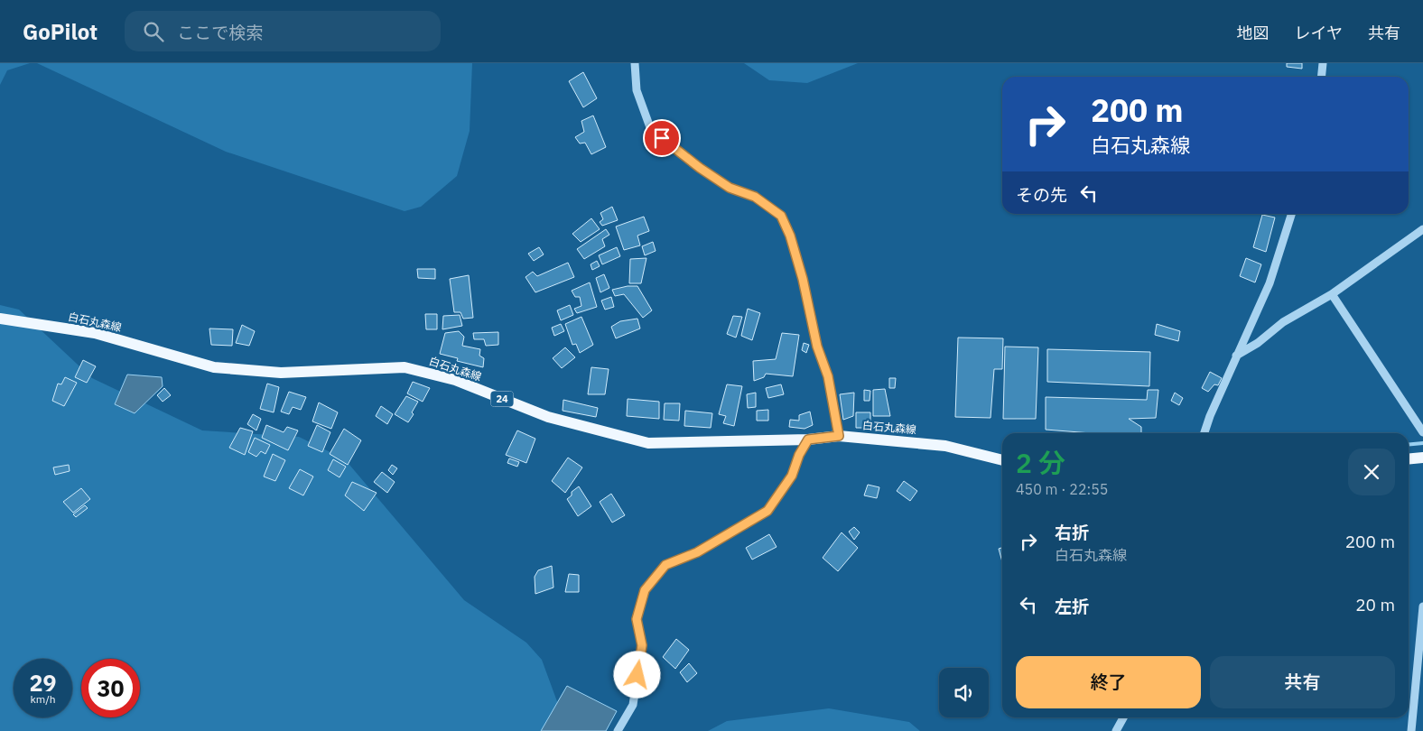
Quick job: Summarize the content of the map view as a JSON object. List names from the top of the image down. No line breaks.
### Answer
{"streets":{"main road":["白石丸森線","24"]},"page":{"header":"GoPilot","search":"ここで検索","nav":["地図","レイヤ","共有"],"turn":["200 m","白石丸森線"],"then":"その先","heading":["2 分","450 m · 22:55"],"list":[{"name":"右折","note":"白石丸森線","value":"200 m"},{"name":"左折","value":"20 m"}],"buttons":["終了","共有"],"speed":"29 km/h","limit":"30"}}
